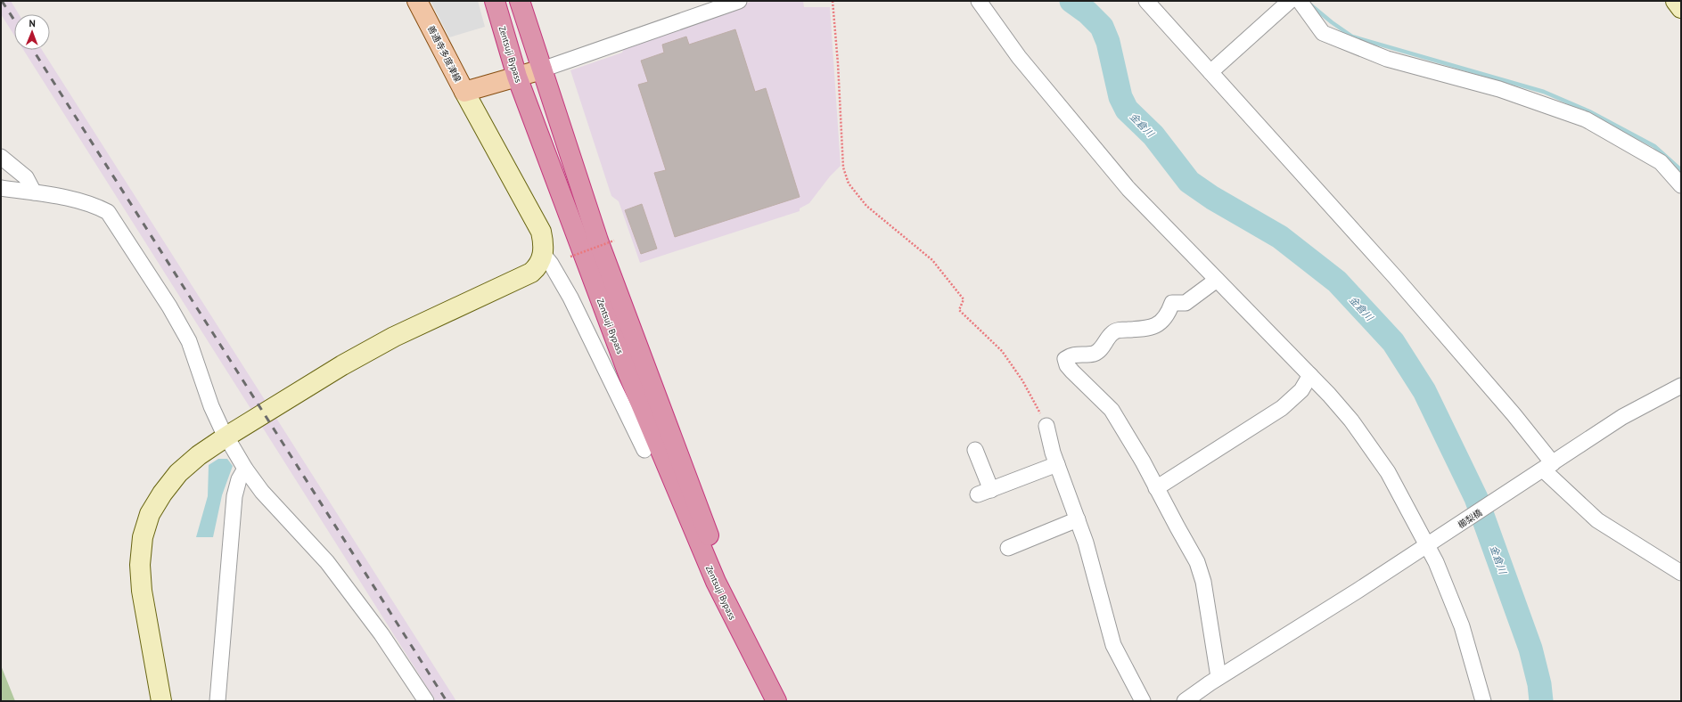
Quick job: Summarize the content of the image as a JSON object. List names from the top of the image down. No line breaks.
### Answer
{"streets":{"highway":["Zentsuji Bypass"],"main road":["善通寺多度津線"],"street":["櫛梨橋"]},"crossings":[["善通寺多度津線","Zentsuji Bypass"]],"water":["金倉川"],"north":"top"}
